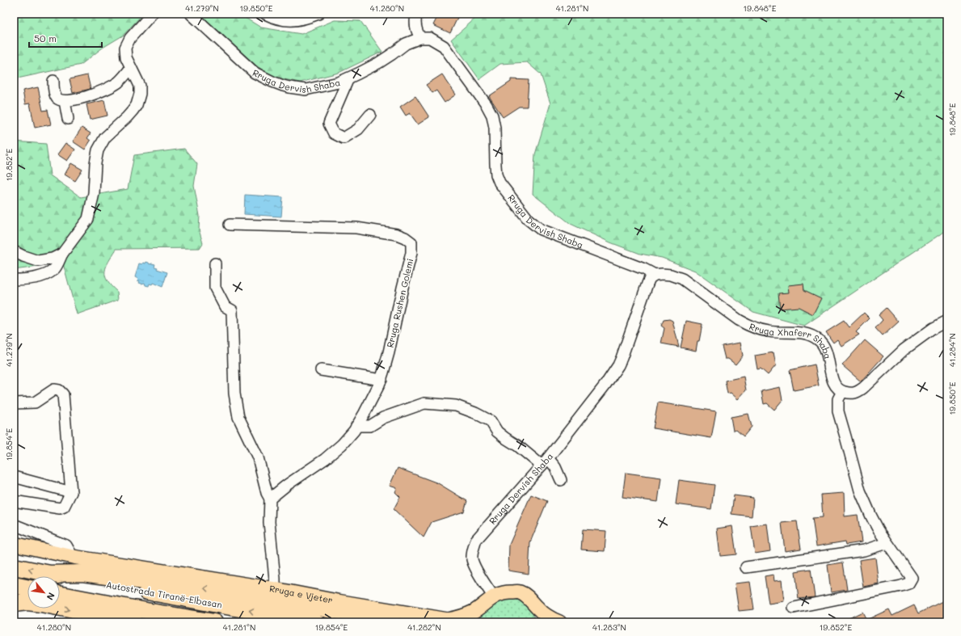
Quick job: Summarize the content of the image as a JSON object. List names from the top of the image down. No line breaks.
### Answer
{"streets":{"highway":["Autostrada Tiranë-Elbasan"],"main road":["Rruga e Vjeter"],"street":["Rruga Dervish Shaba","Rruga Rushen Golemi","Rruga Xhaferr Shaba"]},"crossings":[["Rruga Dervish Shaba","Rruga Xhaferr Shaba"],["Rruga Dervish Shaba","Rruga e Vjeter"]],"scale_bar":"50 m","north":"bottom right","coordinates":["41.279°N","19.850°E","41.280°N","41.281°N","19.848°E","19.852°E","41.284°N","19.854°E","41.282°N","41.283°N"]}
